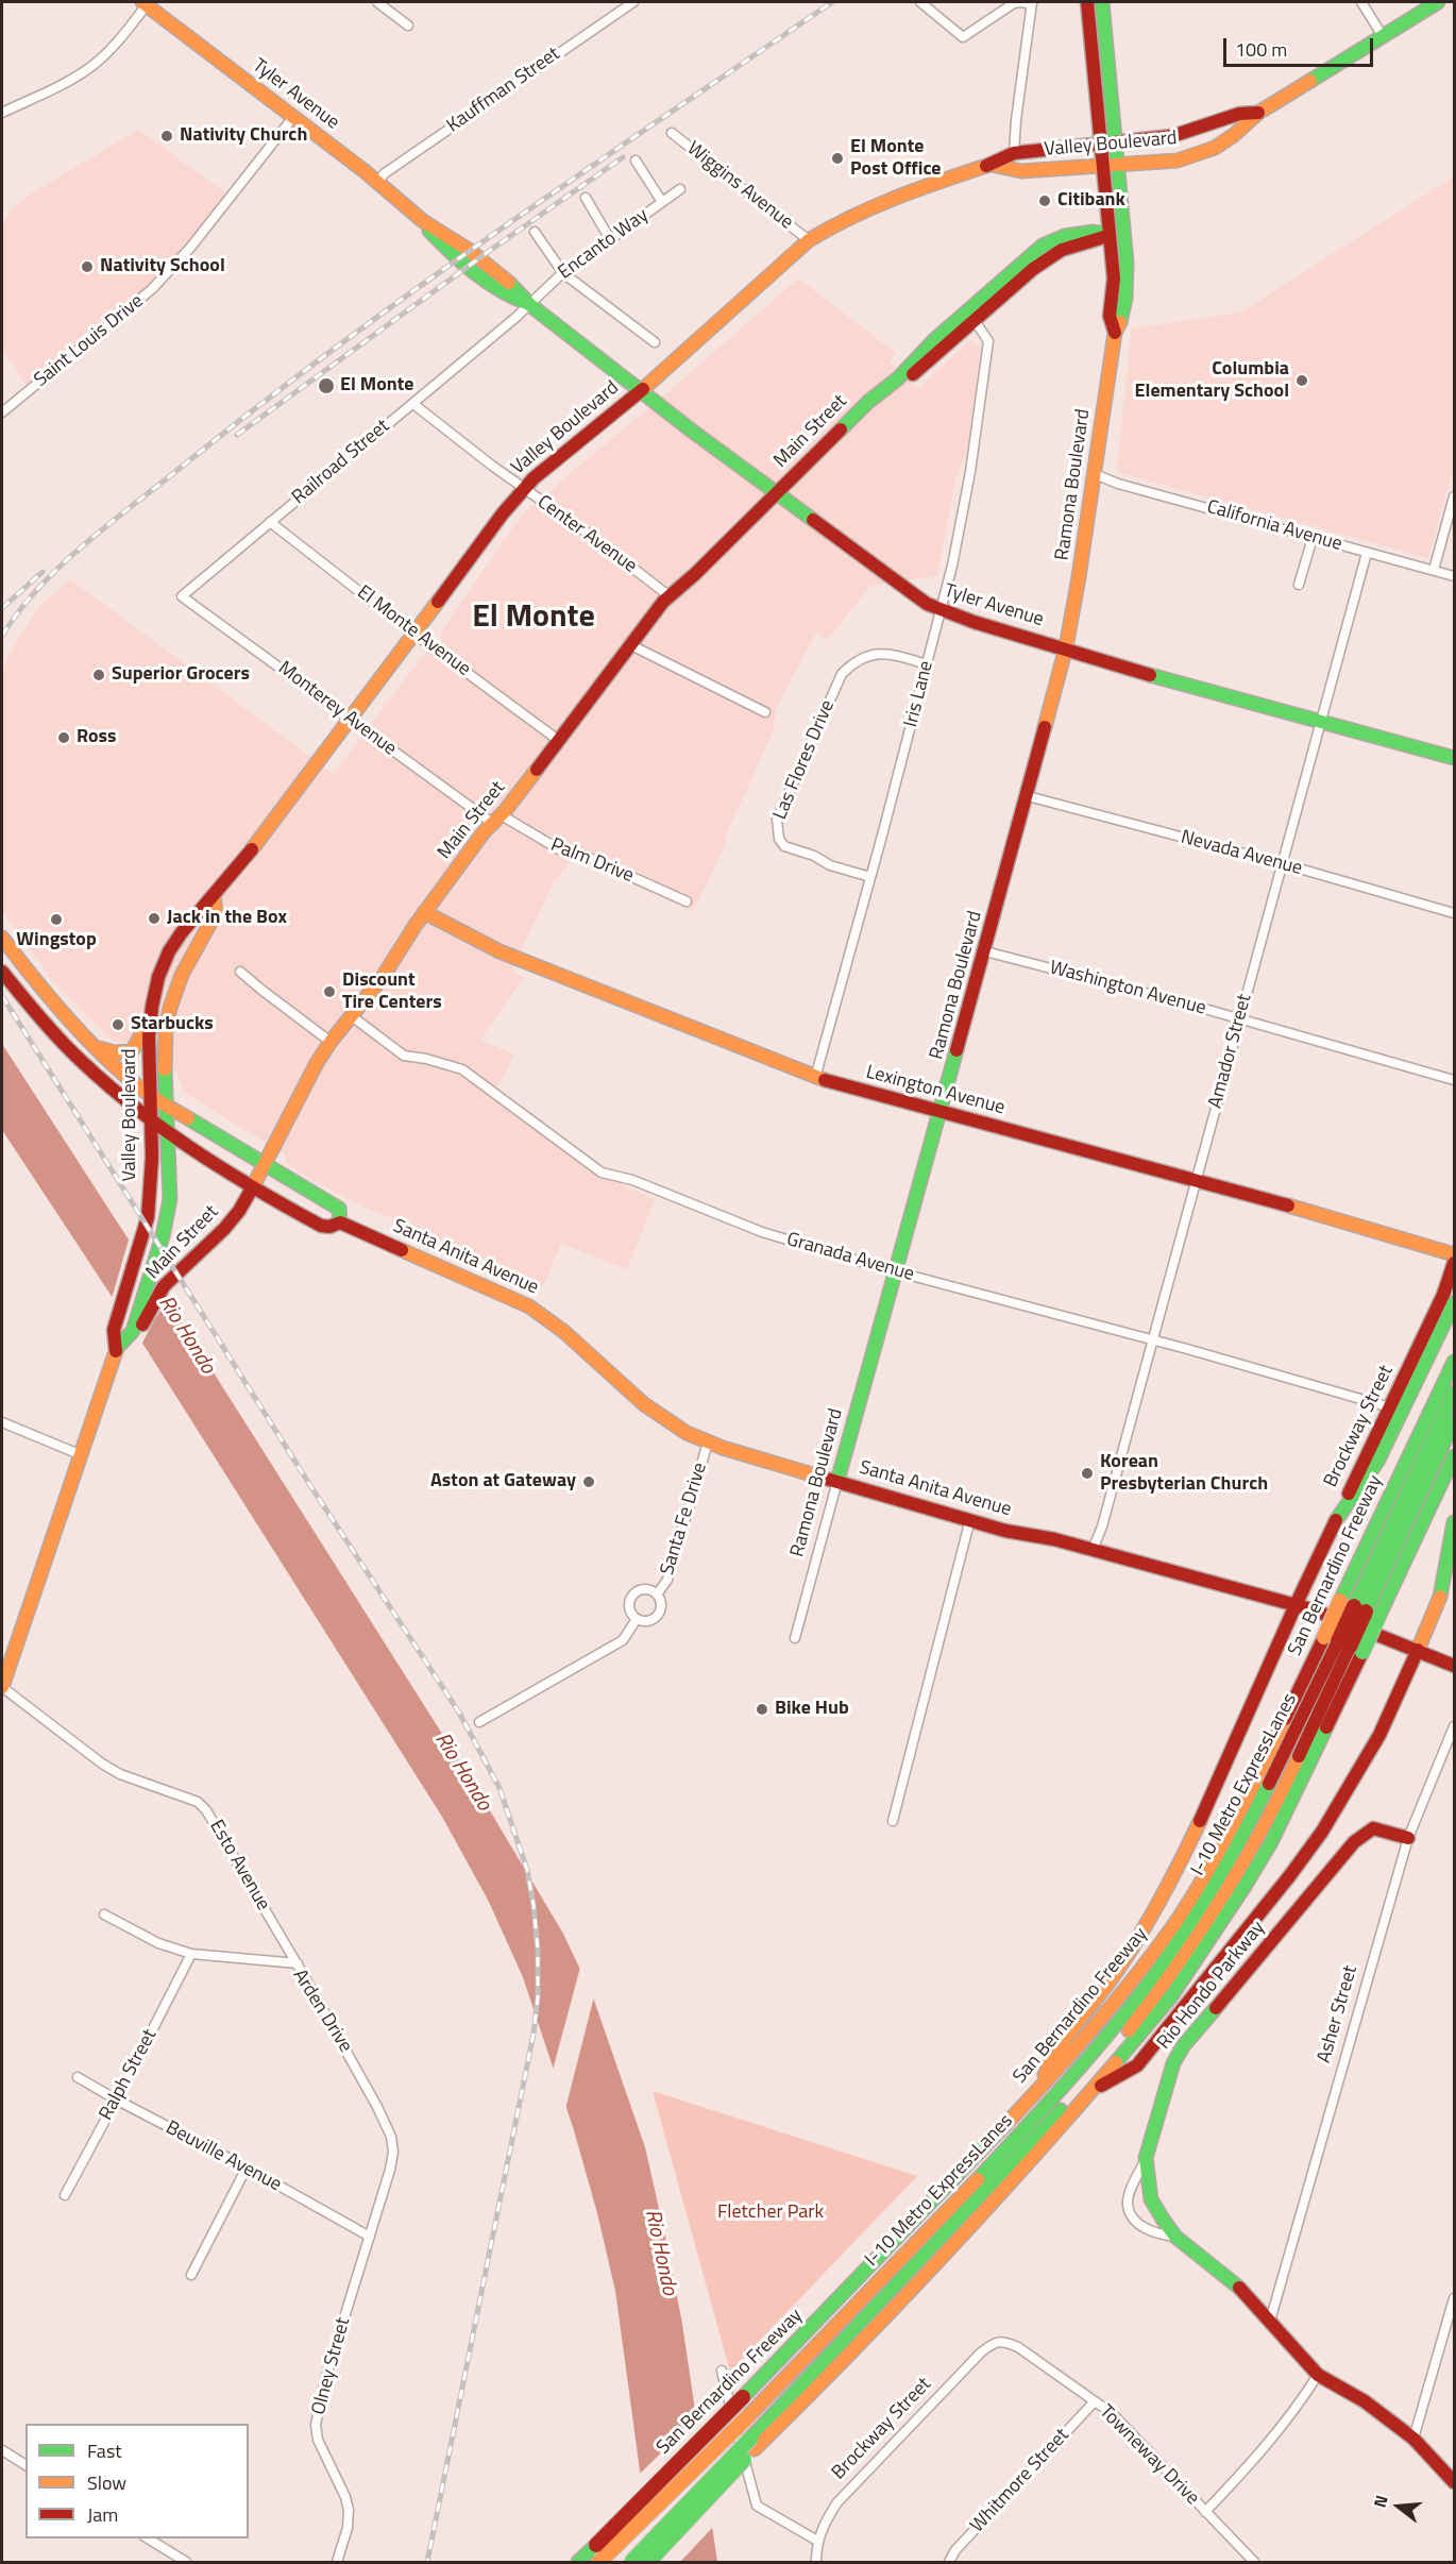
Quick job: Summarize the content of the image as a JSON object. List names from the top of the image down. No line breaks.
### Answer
{"streets":{"main road":["Tyler Avenue","Valley Boulevard","Main Street","Ramona Boulevard","Lexington Avenue","Santa Anita Avenue","Brockway Street","San Bernardino Freeway","I-10 Metro ExpressLanes","Rio Hondo Parkway"],"street":["Kauffman Street","Wiggins Avenue","Encanto Way","Saint Louis Drive","Railroad Street","California Avenue","Center Avenue","El Monte Avenue","Iris Lane","Monterey Avenue","Las Flores Drive","Nevada Avenue","Palm Drive","Washington Avenue","Amador Street","Granada Avenue","Santa Fe Drive","Esto Avenue","Arden Drive","Asher Street","Ralph Street","Beuville Avenue","Olney Street","Towneway Drive","Whitmore Street"]},"crossings":[["Kauffman Street","Tyler Avenue"],["Tyler Avenue","Valley Boulevard"],["Tyler Avenue","Encanto Way"],["Tyler Avenue","Saint Louis Drive"],["Tyler Avenue","Main Street"],["Tyler Avenue","Railroad Street"],["Tyler Avenue","Ramona Boulevard"],["Tyler Avenue","Iris Lane"],["Tyler Avenue","Amador Street"],["Valley Boulevard","Wiggins Avenue"],["Valley Boulevard","Main Street"],["Valley Boulevard","Ramona Boulevard"],["Valley Boulevard","Center Avenue"],["Valley Boulevard","El Monte Avenue"],["Valley Boulevard","Monterey Avenue"],["Valley Boulevard","Santa Anita Avenue"],["Valley Boulevard","Esto Avenue"],["Encanto Way","Railroad Street"],["Main Street","Ramona Boulevard"],["Main Street","Center Avenue"],["Main Street","El Monte Avenue"],["Main Street","Iris Lane"],["Main Street","Monterey Avenue"],["Main Street","Palm Drive"],["Main Street","Lexington Avenue"],["Main Street","Santa Anita Avenue"],["Main Street","Granada Avenue"],["Railroad Street","Center Avenue"],["Railroad Street","El Monte Avenue"],["Railroad Street","Monterey Avenue"],["Ramona Boulevard","California Avenue"],["Ramona Boulevard","Nevada Avenue"],["Ramona Boulevard","Washington Avenue"],["Ramona Boulevard","Lexington Avenue"],["Ramona Boulevard","Santa Anita Avenue"],["Ramona Boulevard","Granada Avenue"],["California Avenue","Amador Street"],["Iris Lane","Las Flores Drive"],["Iris Lane","Lexington Avenue"],["Monterey Avenue","Palm Drive"],["Nevada Avenue","Amador Street"],["Washington Avenue","Amador Street"],["Amador Street","Lexington Avenue"],["Amador Street","Santa Anita Avenue"],["Amador Street","Granada Avenue"],["Santa Anita Avenue","Brockway Street"],["Santa Anita Avenue","Santa Fe Drive"],["Granada Avenue","Brockway Street"],["Brockway Street","San Bernardino Freeway"],["Brockway Street","Towneway Drive"],["San Bernardino Freeway","I-10 Metro ExpressLanes"],["Esto Avenue","Arden Drive"],["Rio Hondo Parkway","Asher Street"],["Arden Drive","Ralph Street"],["Arden Drive","Olney Street"],["Ralph Street","Beuville Avenue"],["Beuville Avenue","Olney Street"],["Towneway Drive","Whitmore Street"]],"districts":["El Monte"],"water":["Rio Hondo"],"parks":["Fletcher Park"],"places":["Nativity Church","El Monte Post Office","Citibank","Nativity School","Columbia Elementary School","El Monte","Superior Grocers","Ross","Jack in the Box","Wingstop","Discount Tire Centers","Starbucks","Korean Presbyterian Church","Aston at Gateway","Bike Hub"],"legend":["Fast","Slow","Jam"],"scale_bar":"100 m","north":"left"}
